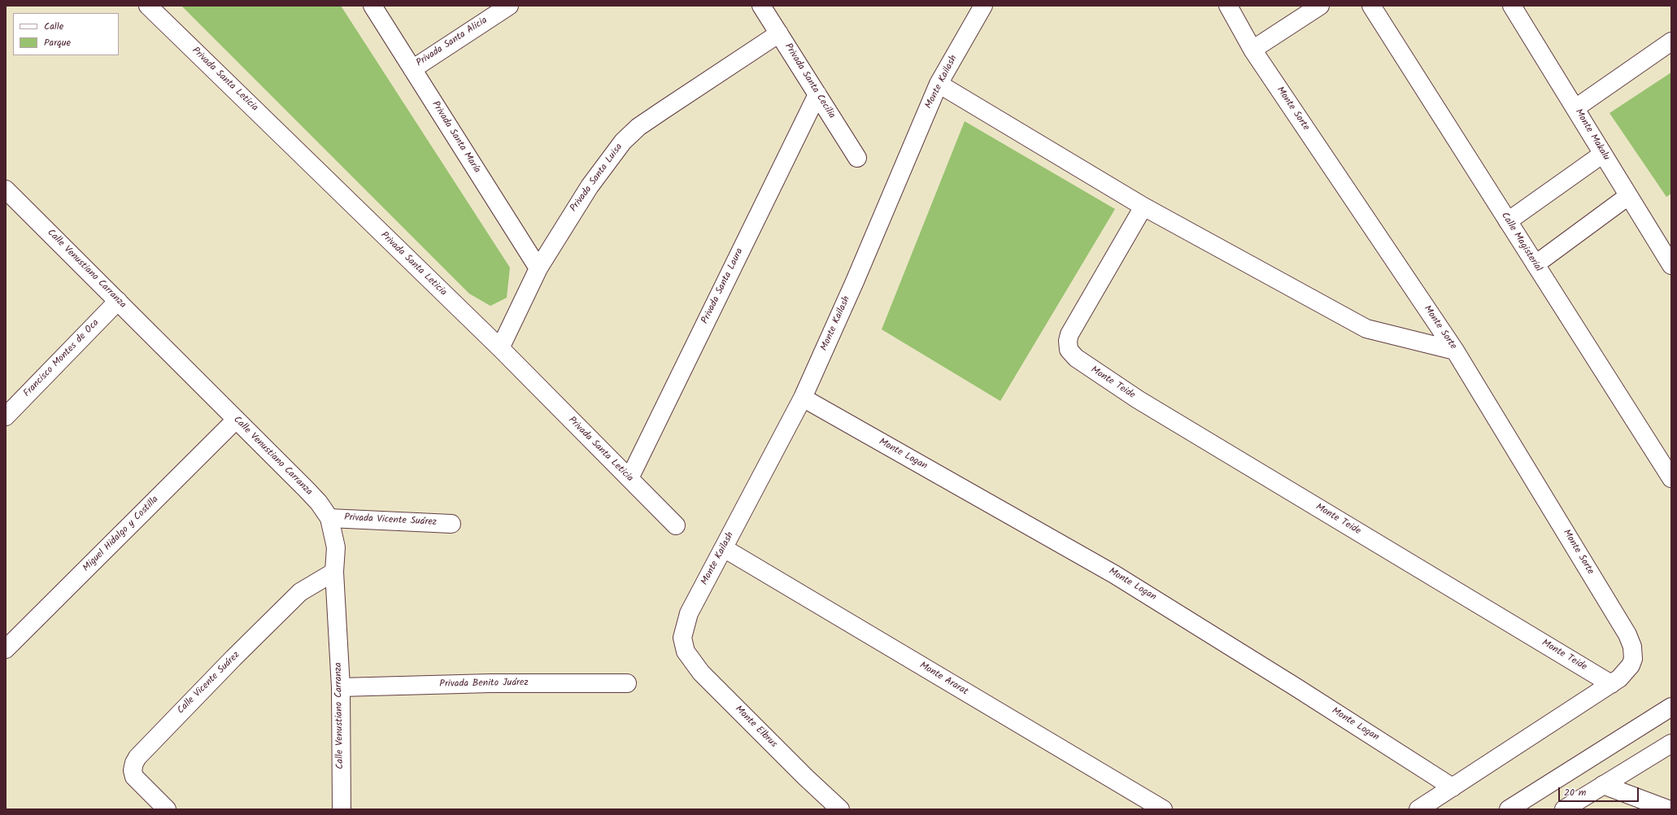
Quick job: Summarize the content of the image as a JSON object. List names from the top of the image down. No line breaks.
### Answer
{"streets":{"street":["Privada Santa Alicia","Privada Santa Leticia","Privada Santa Cecilia","Monte Kailash","Monte Sorte","Monte Makalu","Privada Santa María","Privada Santa Luisa","Calle Magisterial","Calle Venustiano Carranza","Privada Santa Laura","Francisco Montes de Oca","Monte Teide","Monte Logan","Privada Vicente Suárez","Miguel Hidalgo y Costilla","Monte Ararat","Calle Vicente Suárez","Privada Benito Juárez","Monte Elbrus"]},"crossings":[["Privada Santa Alicia","Privada Santa María"],["Privada Santa Leticia","Privada Santa Luisa"],["Privada Santa Leticia","Privada Santa Laura"],["Privada Santa Cecilia","Privada Santa Luisa"],["Privada Santa Cecilia","Privada Santa Laura"],["Monte Kailash","Monte Logan"],["Monte Kailash","Monte Ararat"],["Monte Kailash","Monte Elbrus"],["Monte Sorte","Monte Teide"],["Privada Santa María","Privada Santa Luisa"],["Calle Venustiano Carranza","Francisco Montes de Oca"],["Calle Venustiano Carranza","Privada Vicente Suárez"],["Calle Venustiano Carranza","Miguel Hidalgo y Costilla"],["Calle Venustiano Carranza","Calle Vicente Suárez"],["Calle Venustiano Carranza","Privada Benito Juárez"]],"legend":["Calle","Parque"],"scale_bar":"20 m"}
